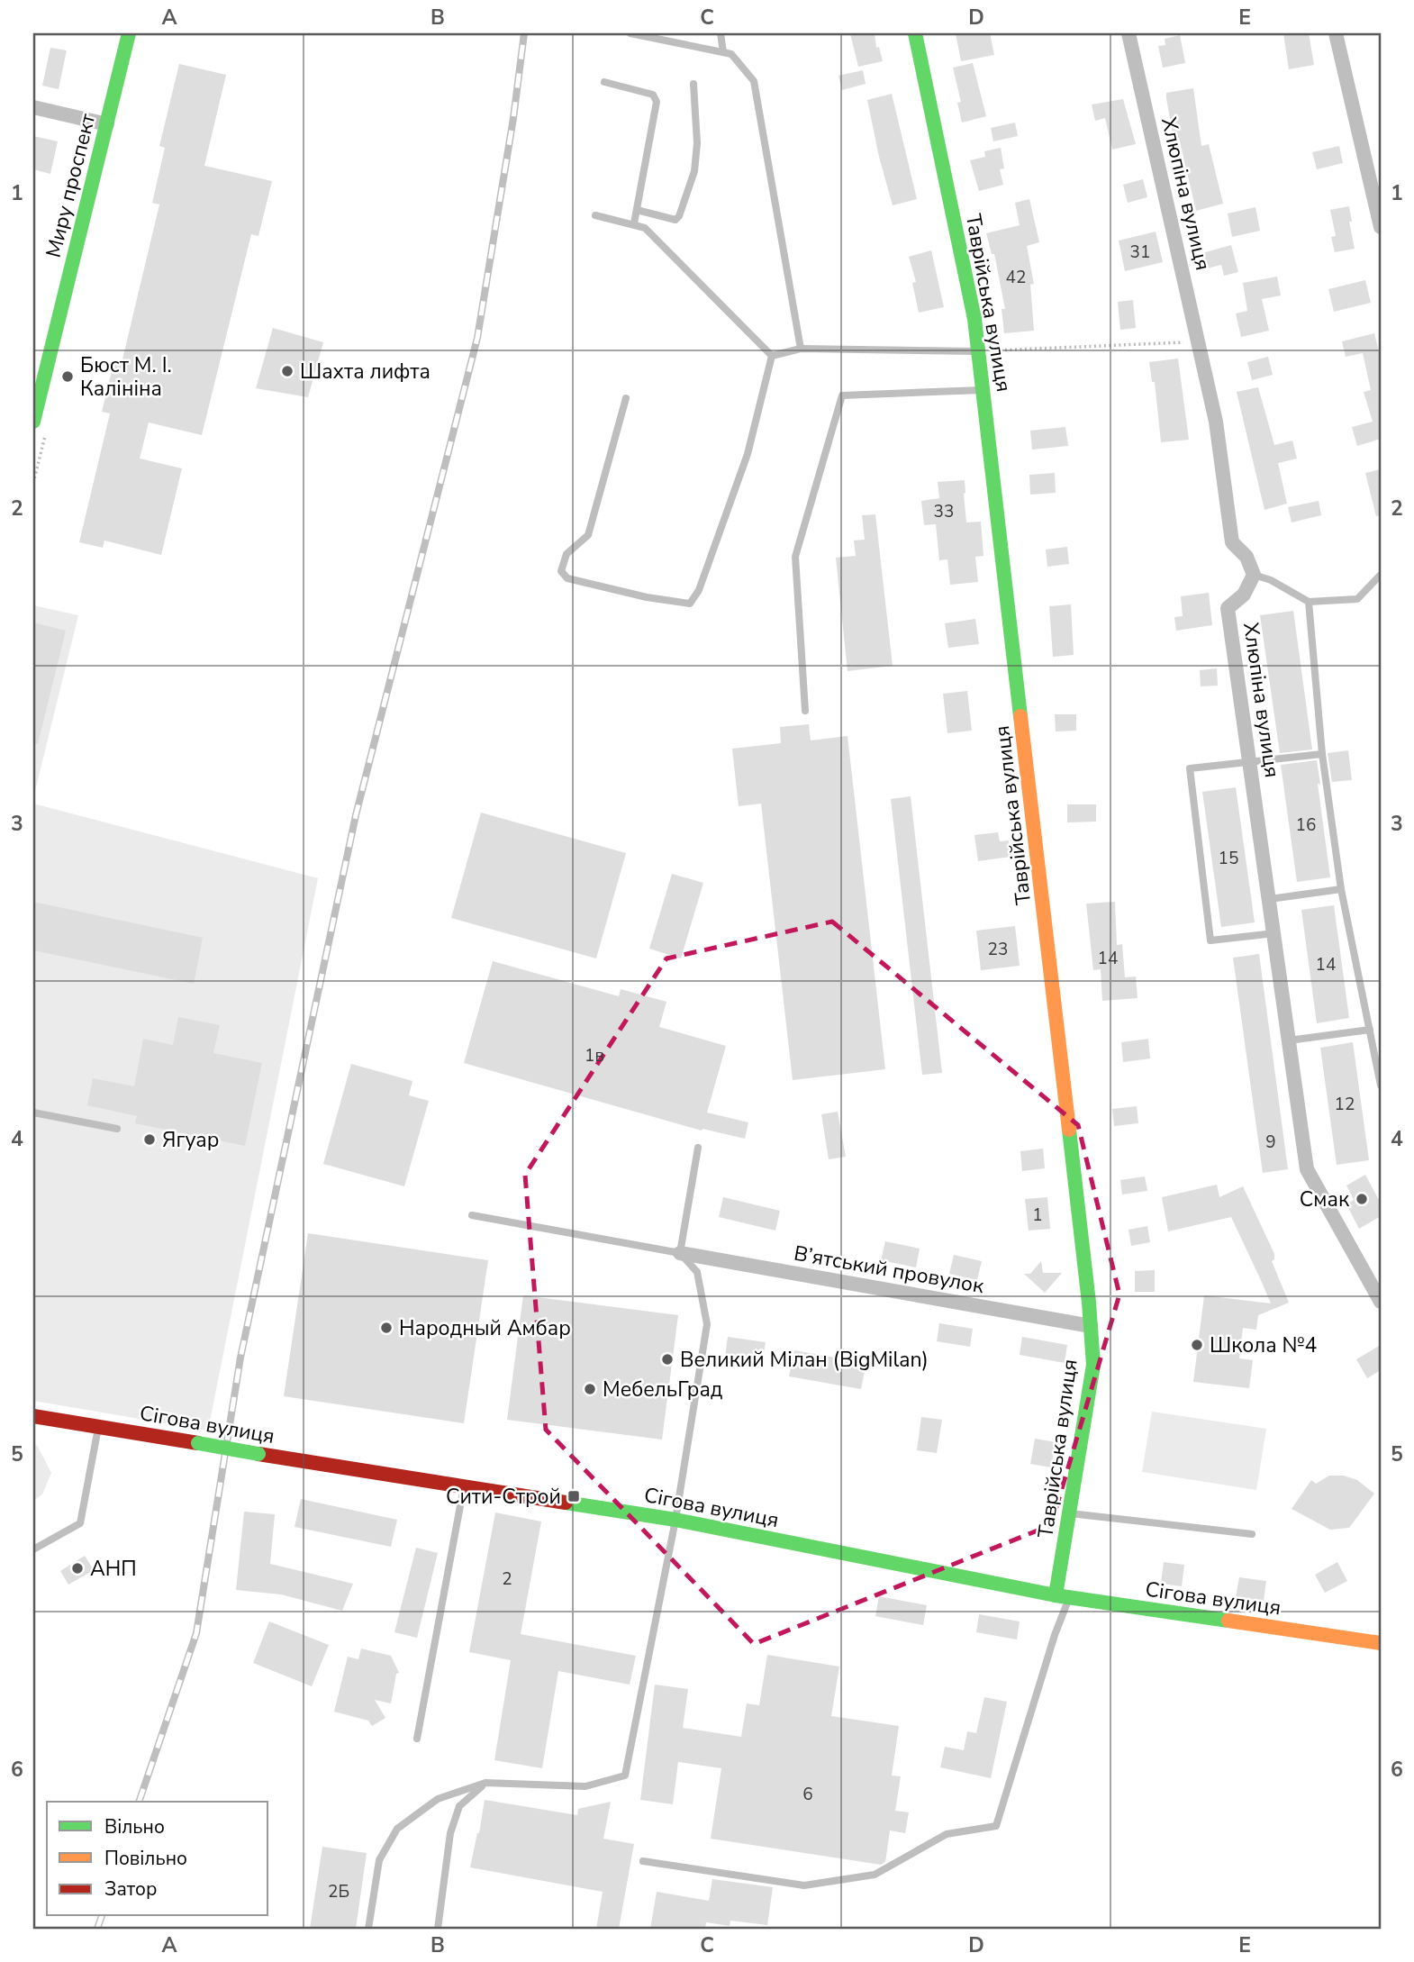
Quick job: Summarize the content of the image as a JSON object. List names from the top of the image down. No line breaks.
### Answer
{"streets":{"street":["Миру проспект","Хлюпіна вулиця","Таврійська вулиця","В’ятський провулок","Сігова вулиця"]},"crossings":[["Таврійська вулиця","В’ятський провулок"],["Таврійська вулиця","Сігова вулиця"]],"places":{"other":["Шахта лифта","Бюст М. І. Калініна","Ягуар","Смак","Народный Амбар","Школа №4","Великий Мілан (BigMilan)","МебельГрад","АНП"],"transit":["Сити-Строй"]},"house_numbers":["31","42","33","16","15","23","14","14","1в","12","9","1","2","6","2Б"],"legend":["Вільно","Повільно","Затор"],"grid":{"columns":["A","B","C","D","E"],"rows":["1","2","3","4","5","6"]}}
